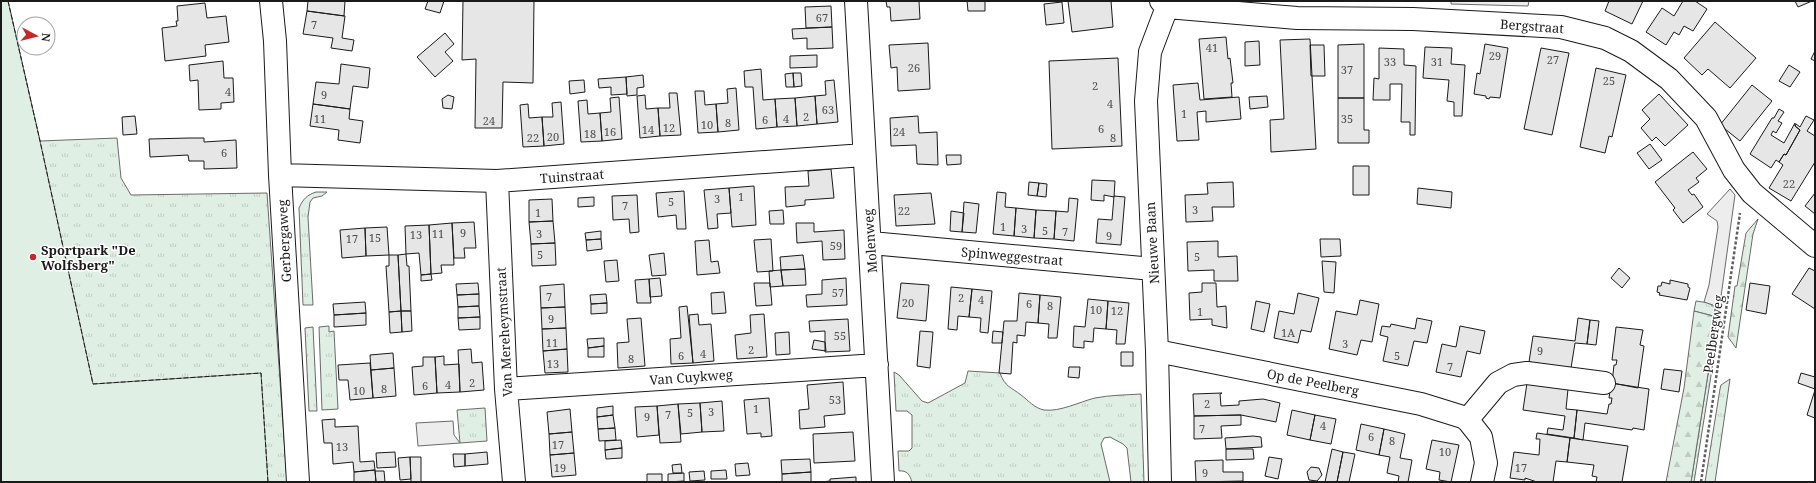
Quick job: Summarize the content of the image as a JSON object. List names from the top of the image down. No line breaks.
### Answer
{"streets":{"street":["Bergstraat","Tuinstraat","Gerbergaweg","Molenweg","Nieuwe Baan","Spinweggestraat","Van Mereheymstraat","Van Cuykweg","Op de Peelberg"],"path":["Peelbergweg"]},"crossings":[["Bergstraat","Nieuwe Baan"],["Bergstraat","Peelbergweg"],["Tuinstraat","Gerbergaweg"],["Tuinstraat","Molenweg"],["Tuinstraat","Van Mereheymstraat"],["Molenweg","Spinweggestraat"],["Molenweg","Van Cuykweg"],["Nieuwe Baan","Spinweggestraat"],["Nieuwe Baan","Op de Peelberg"],["Van Mereheymstraat","Van Cuykweg"]],"places":["Sportpark \"De Wolfsberg\""],"house_numbers":["67","7","41","29","27","33","31","26","37","25","2","4","9","4","63","1","2","11","4","35","6","24","8","10","12","6","14","16","24","18","20","22","8","6","22","1","3","5","7","3","22","1","1","3","5","7","9","11","3","13","9","15","17","59","5","5","57","7","2","4","20","6","8","10","12","1","9","1A","55","11","3","2","9","4","6","5","8","13","7","2","4","6","8","10","53","2","1","3","5","7","9","4","7","6","8","17","13","10","19","17","9"],"north":"right"}
